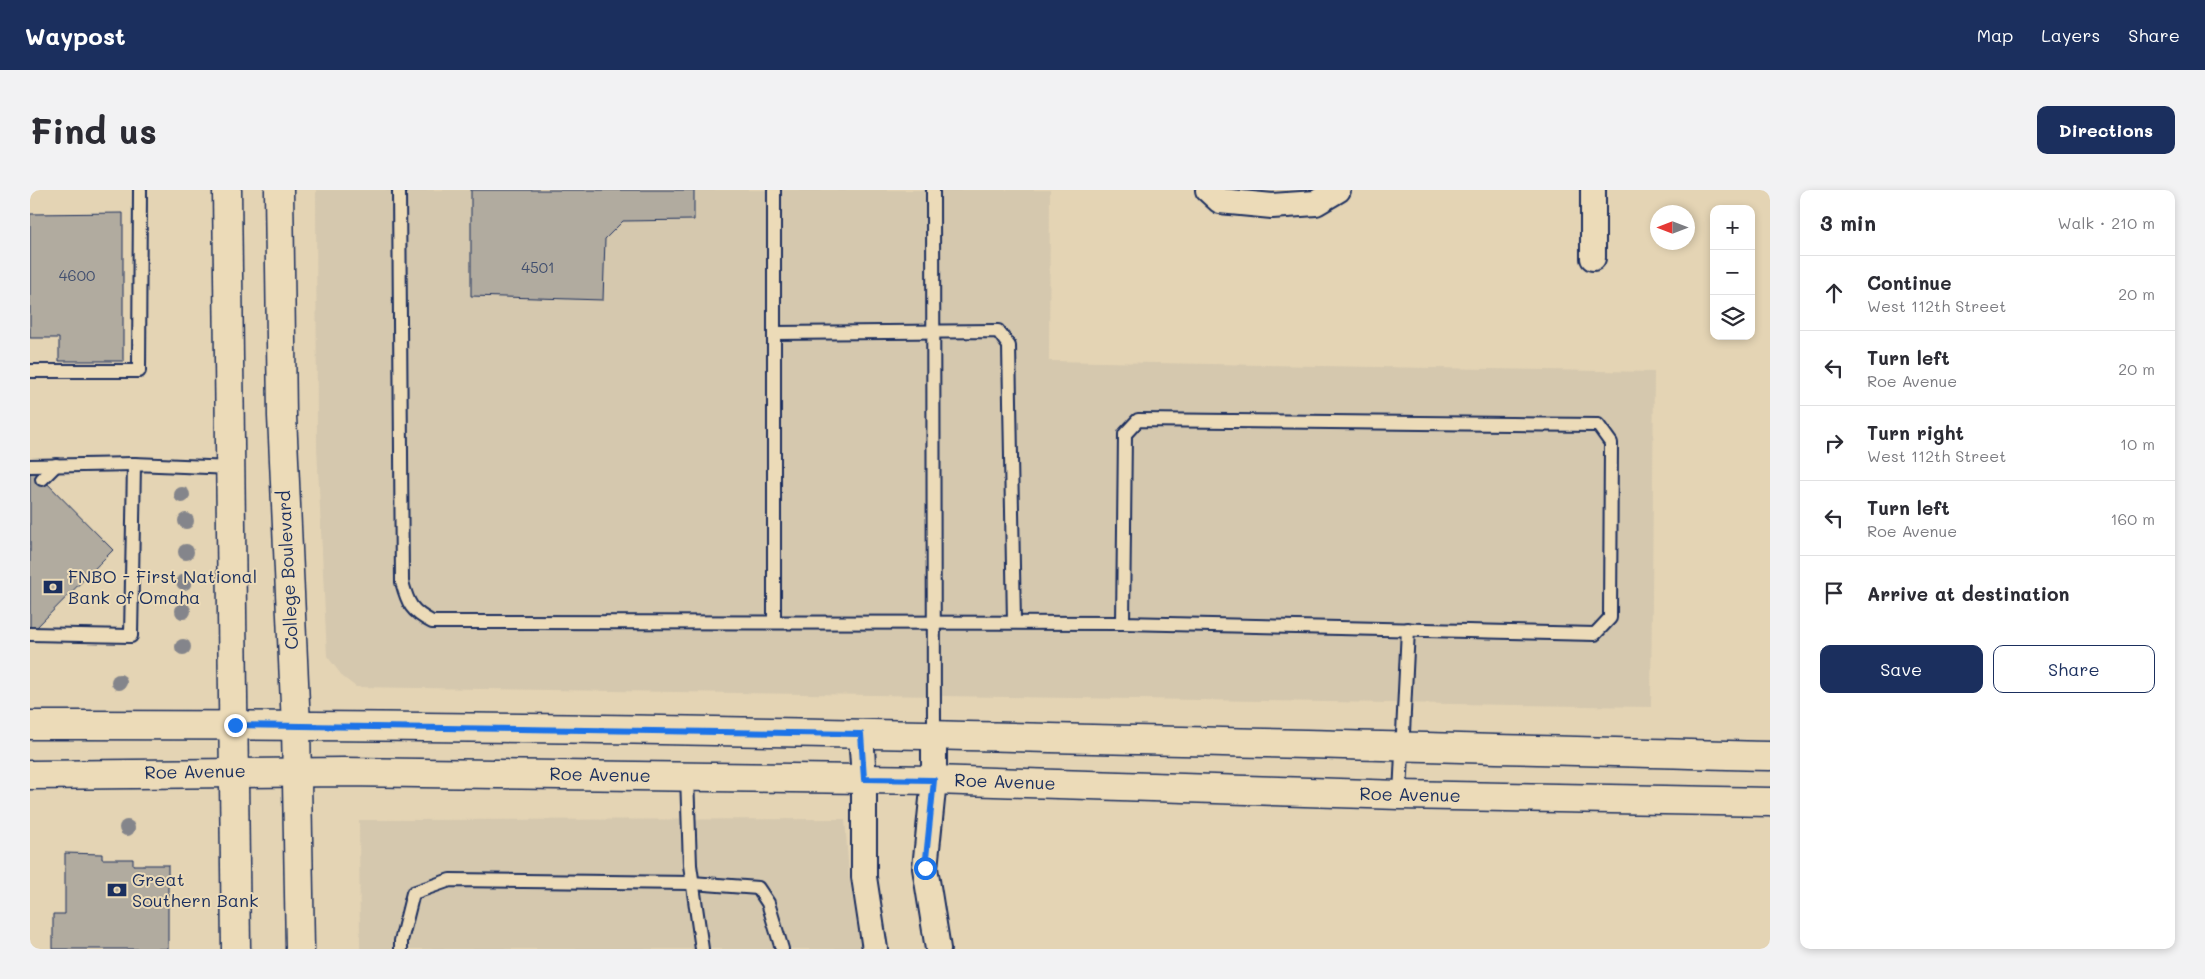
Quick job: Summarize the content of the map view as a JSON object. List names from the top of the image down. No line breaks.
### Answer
{"streets":{"main road":["College Boulevard","Roe Avenue"]},"crossings":[["College Boulevard","Roe Avenue"]],"places":{"bank":["FNBO - First National Bank of Omaha","Great Southern Bank"]},"house_numbers":["4501","4600"],"north":"left","page":{"header":"Waypost","nav":["Map","Layers","Share"],"buttons":["Directions",["Save","Share"]],"title":"Find us","heading":["3 min","Walk · 210 m"],"map_buttons":["+","−"],"list":[["Continue","West 112th Street","20 m"],["Turn left","Roe Avenue","20 m"],["Turn right","West 112th Street","10 m"],["Turn left","Roe Avenue","160 m"],"Arrive at destination"]}}
